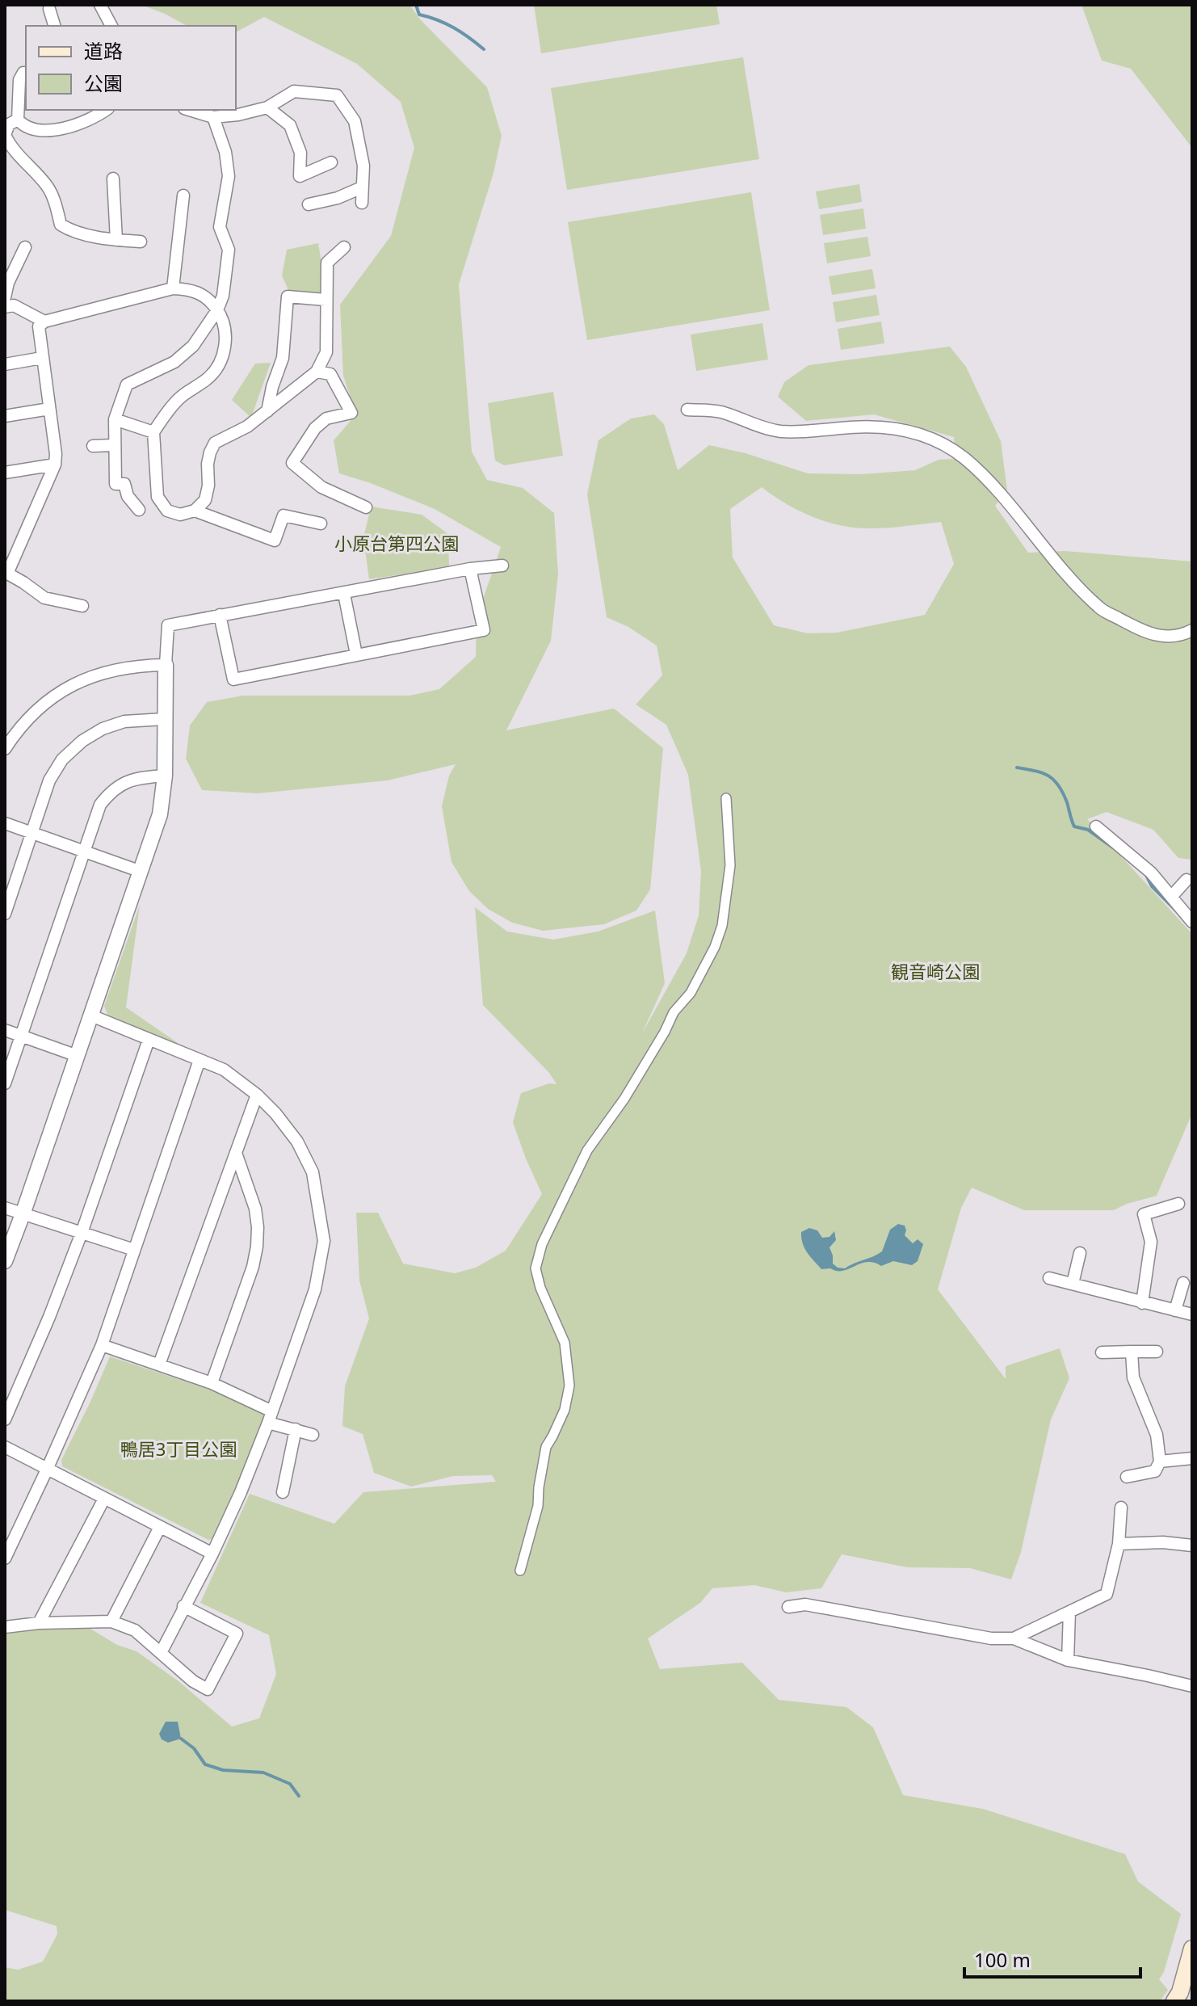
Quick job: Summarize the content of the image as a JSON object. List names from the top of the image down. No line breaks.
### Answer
{"parks":["小原台第四公園","観音崎公園","鴨居3丁目公園"],"legend":["道路","公園"],"scale_bar":"100 m"}
